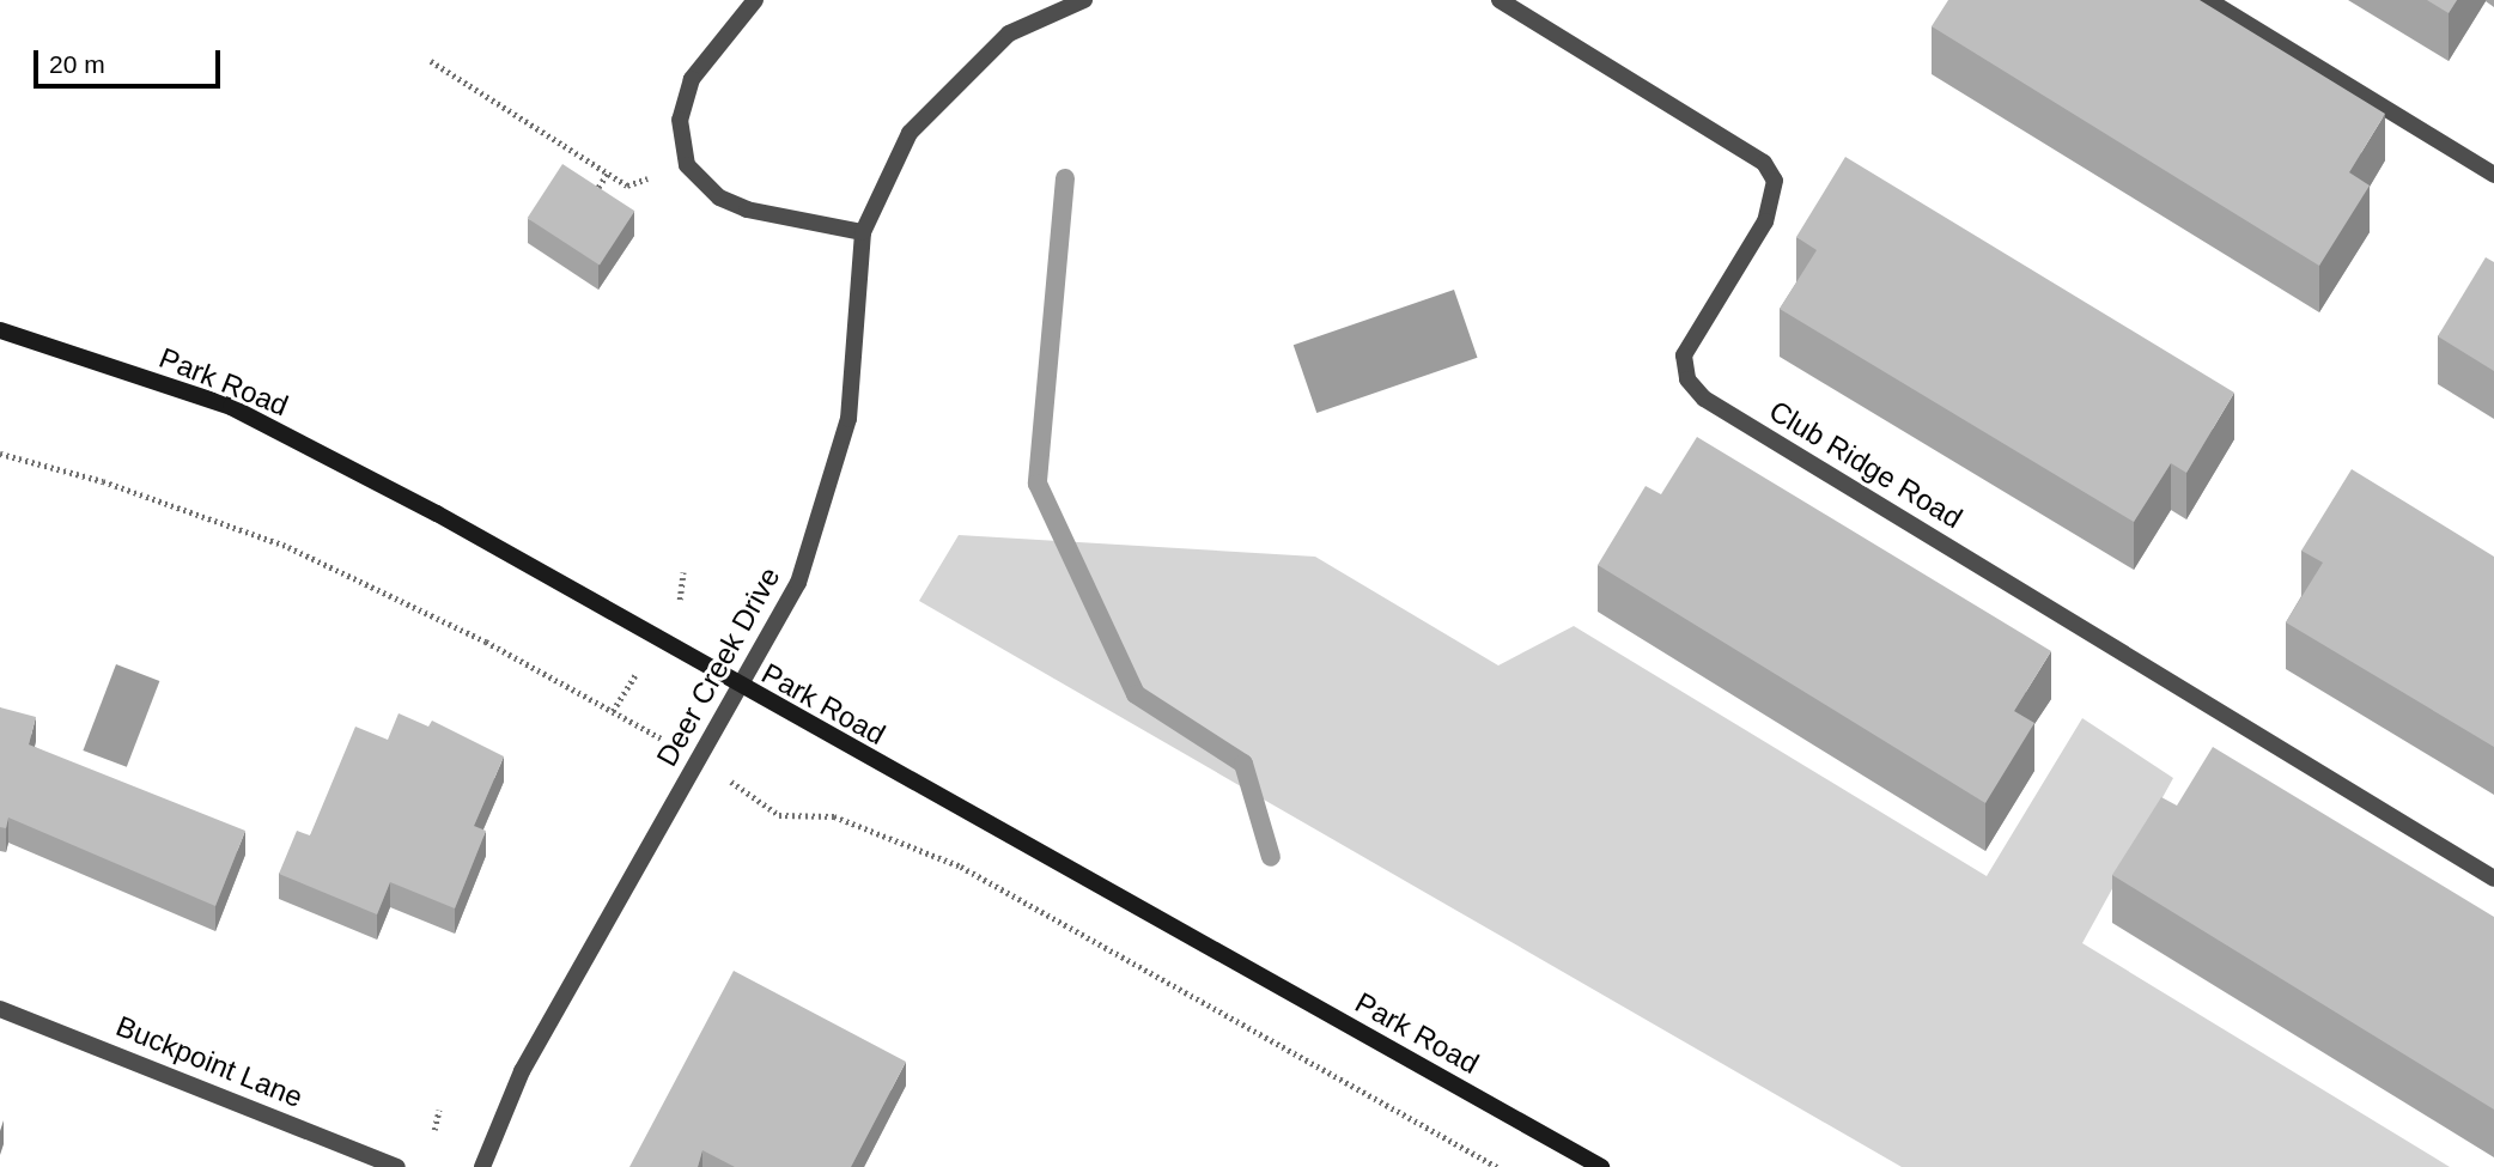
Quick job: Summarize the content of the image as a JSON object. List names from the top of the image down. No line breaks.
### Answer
{"streets":{"main road":["Park Road"],"street":["Club Ridge Road","Deer Creek Drive","Buckpoint Lane"]},"crossings":[["Park Road","Deer Creek Drive"]],"scale_bar":"20 m"}
